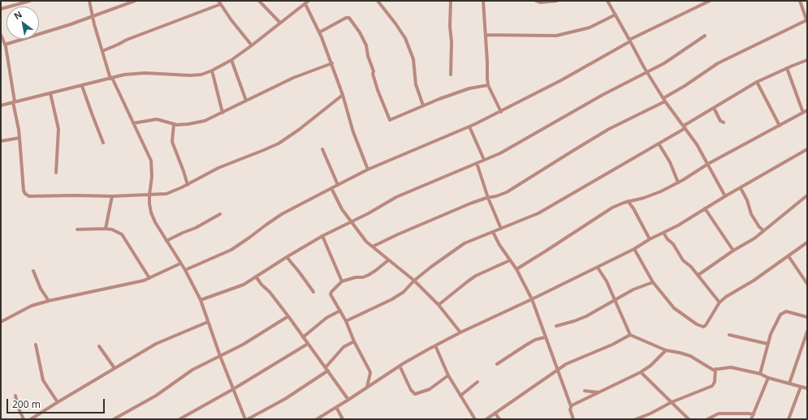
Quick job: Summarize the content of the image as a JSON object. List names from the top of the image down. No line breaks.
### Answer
{"scale_bar":"200 m","north":"top left"}
